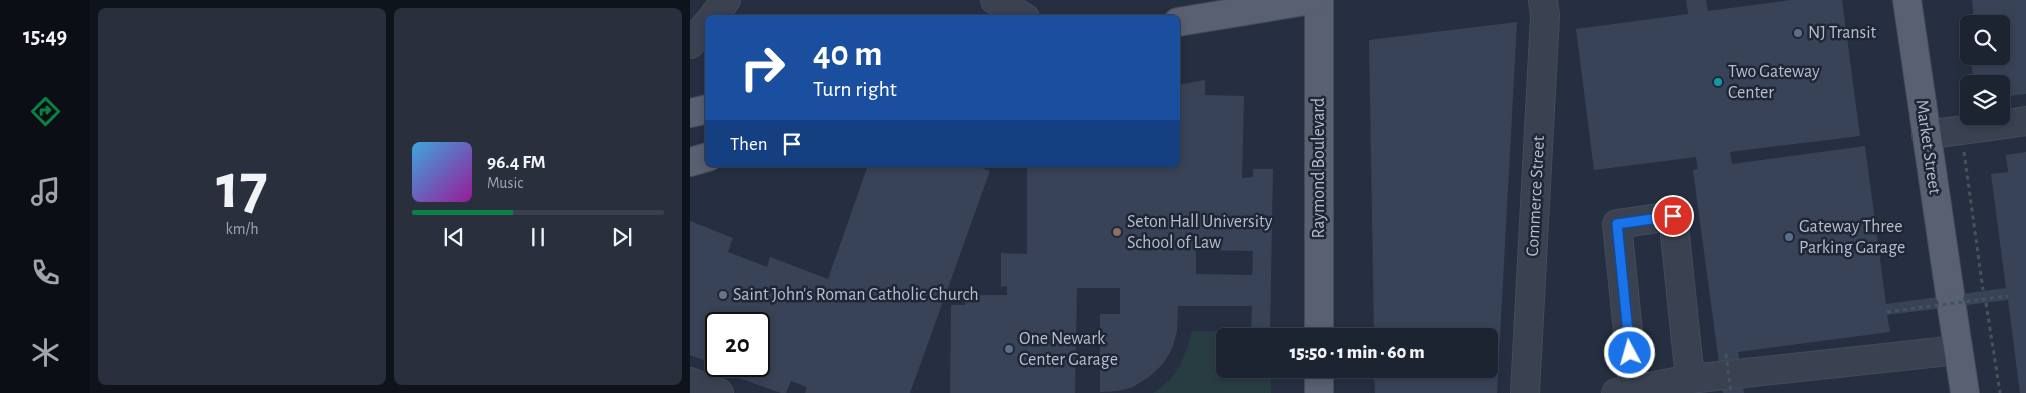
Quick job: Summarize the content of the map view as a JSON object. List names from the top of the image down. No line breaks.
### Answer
{"streets":{"main road":["Market Street","Raymond Boulevard"],"street":["Commerce Street"]},"places":["NJ Transit","Two Gateway Center","Seton Hall University School of Law","Gateway Three Parking Garage","Saint John's Roman Catholic Church","One Newark Center Garage"],"page":{"tabs":"15:49","tile":["17","km/h"],"turn":["40 m","Turn right"],"then":"Then","song":["96.4 FM","Music"],"limit":"20","trip":"15:50 · 1 min · 60 m"}}
